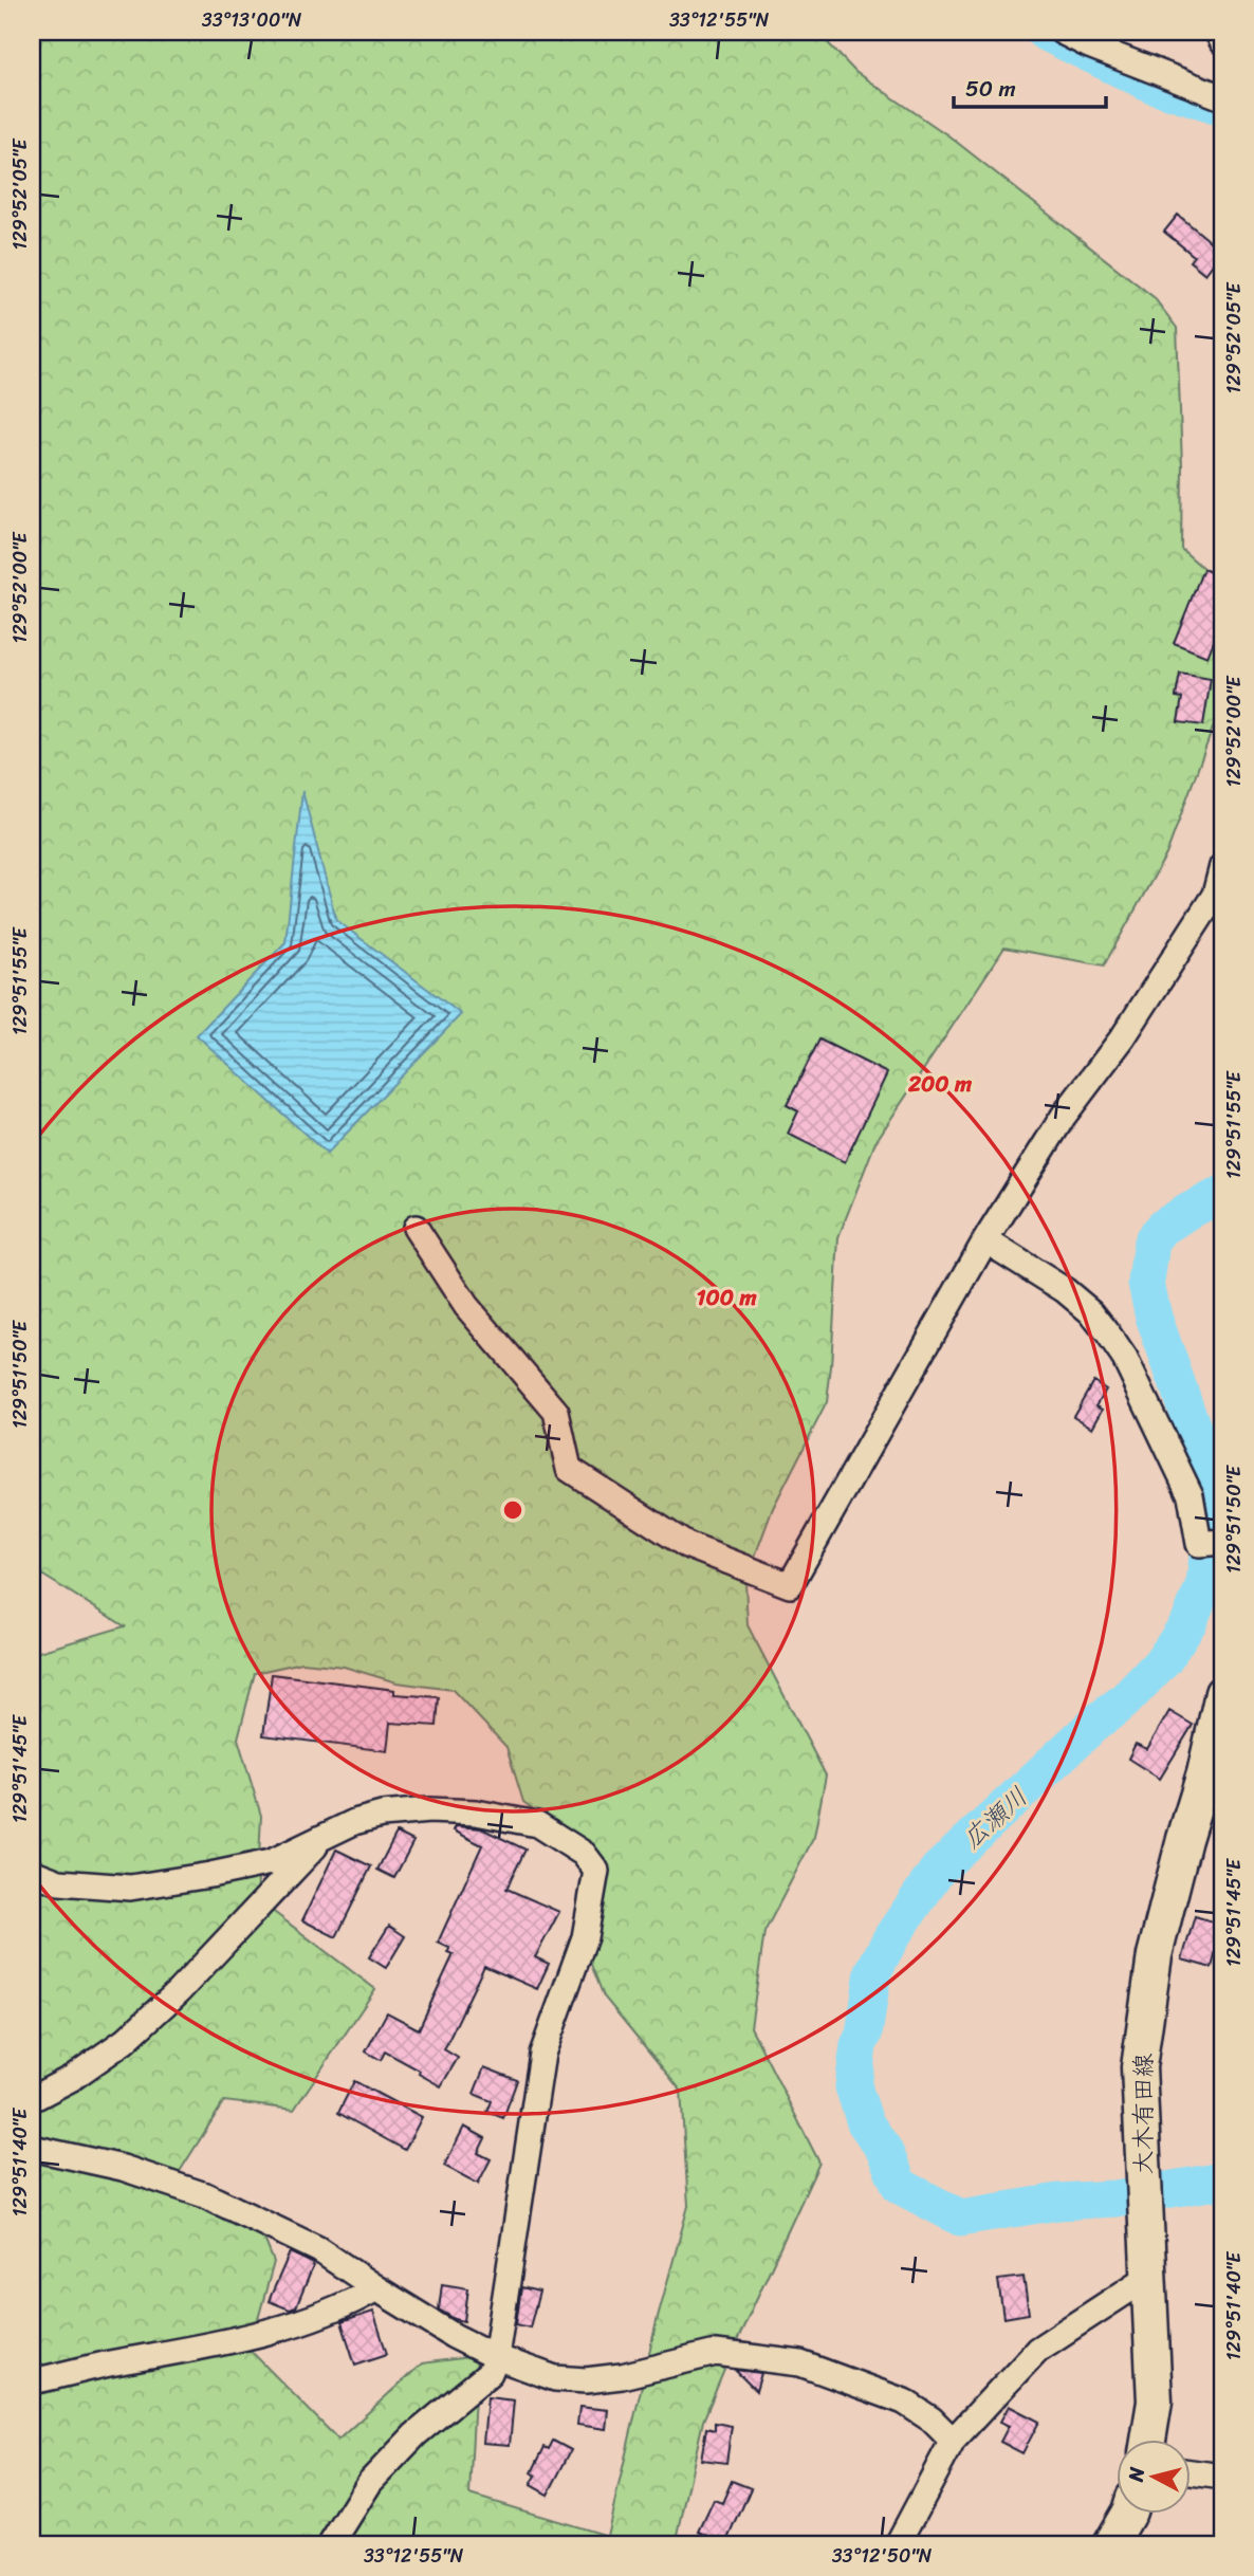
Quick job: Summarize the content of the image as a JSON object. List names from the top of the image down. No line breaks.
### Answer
{"streets":{"main road":["大木有田線"]},"water":["広瀬川"],"scale_bar":"50 m","north":"left","coordinates":["33°13'00\"N","33°12'55\"N","129°52'05\"E","129°52'00\"E","129°51'55\"E","129°51'50\"E","129°51'45\"E","129°51'40\"E","33°12'50\"N"],"rings":["200 m","100 m"]}
